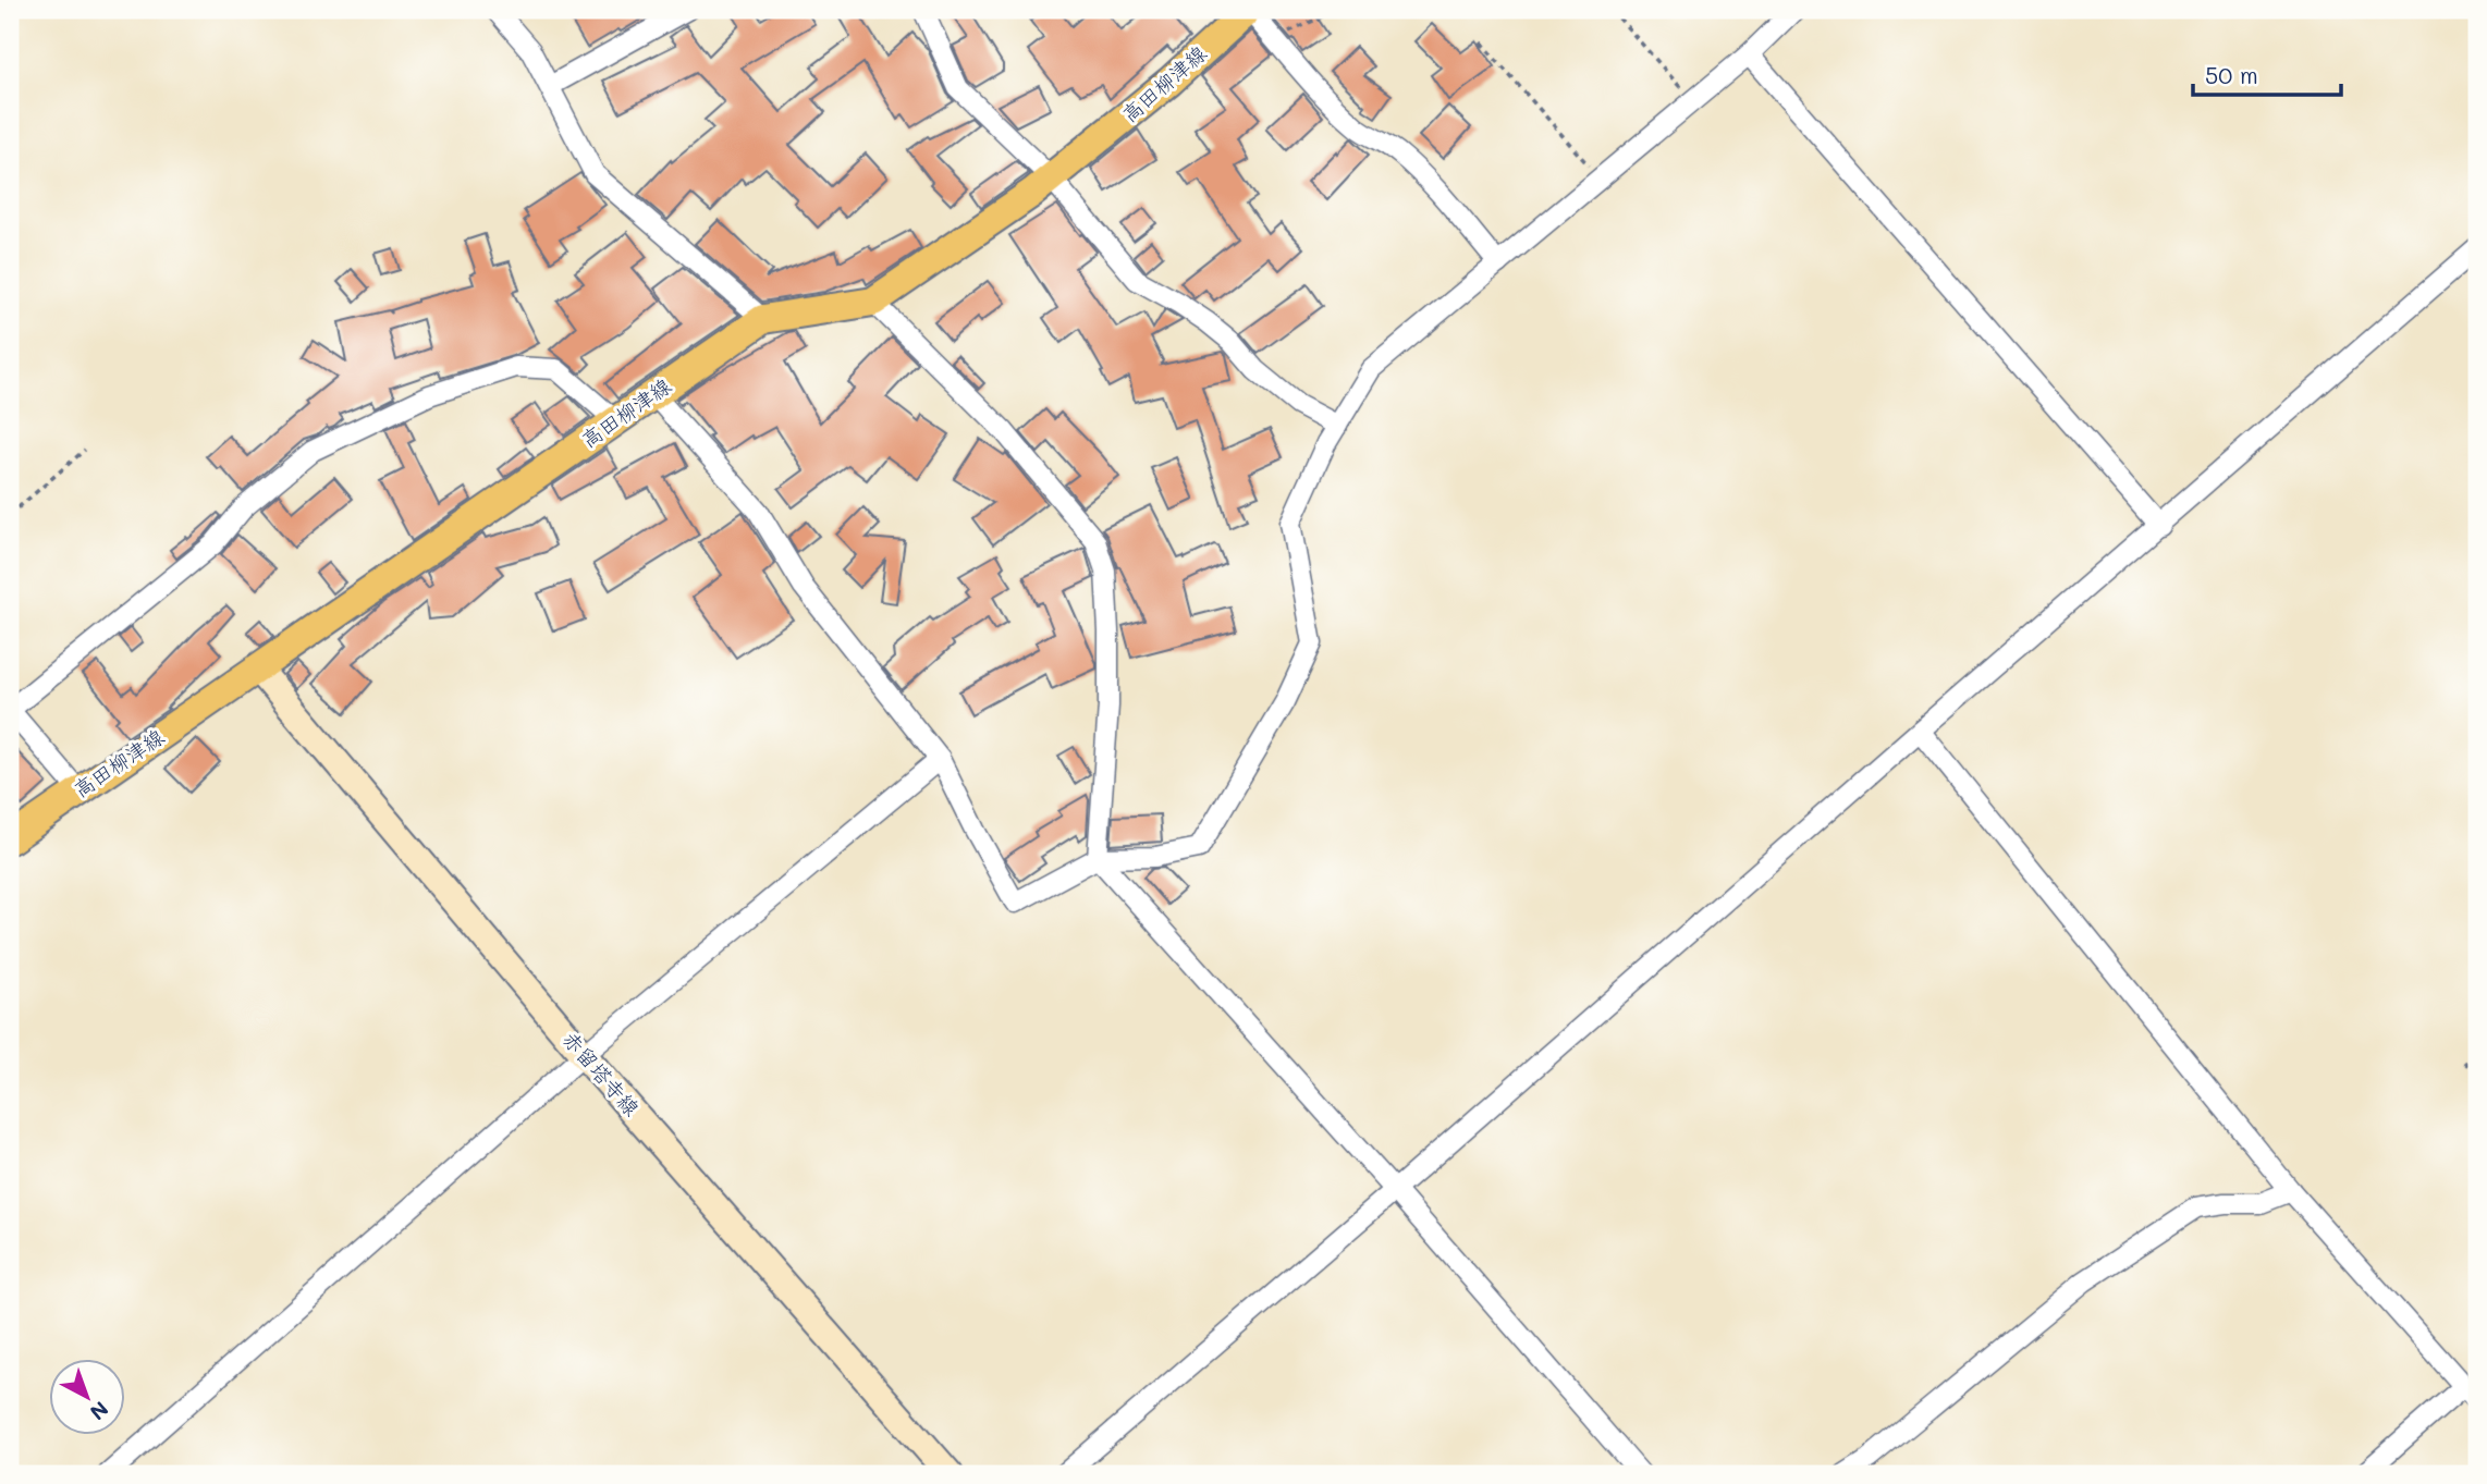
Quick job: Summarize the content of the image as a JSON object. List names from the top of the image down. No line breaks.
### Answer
{"streets":{"main road":["高田柳津線","赤留塔寺線"]},"crossings":[["高田柳津線","赤留塔寺線"]],"scale_bar":"50 m","north":"bottom right"}
